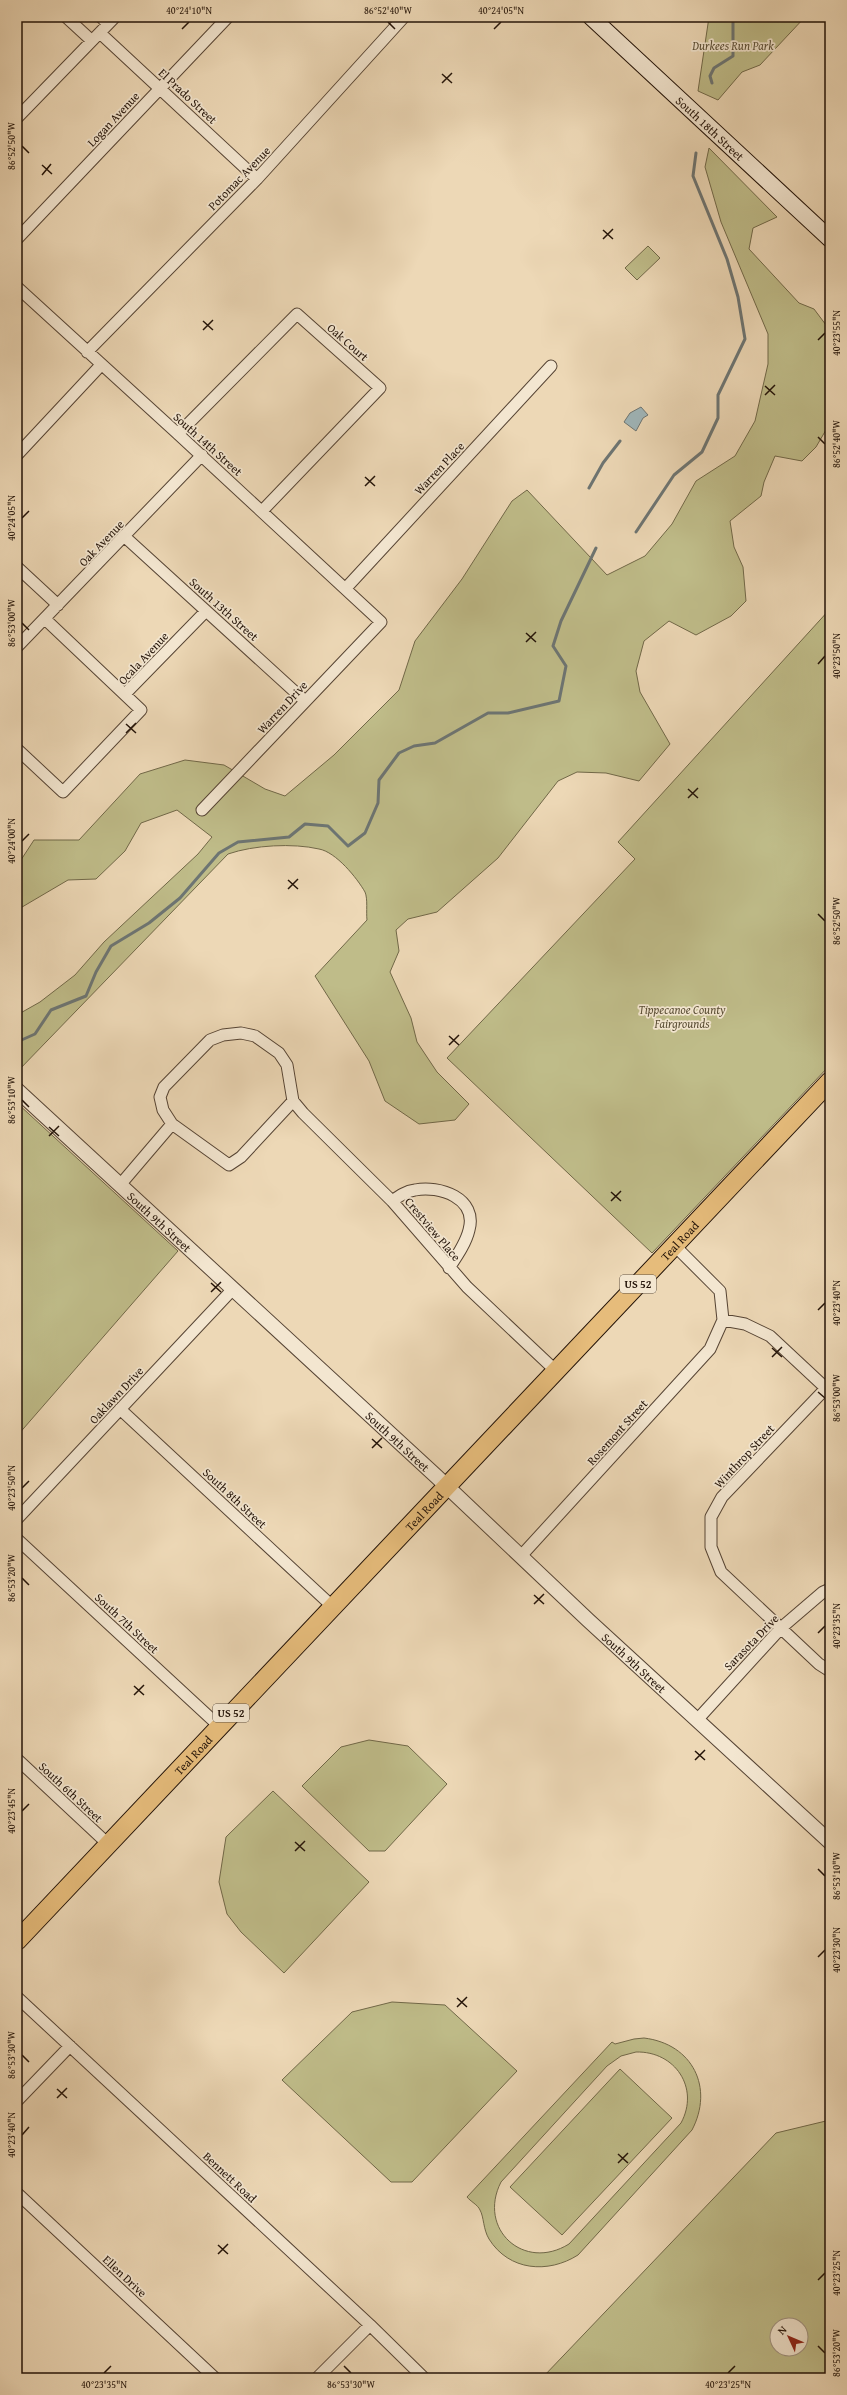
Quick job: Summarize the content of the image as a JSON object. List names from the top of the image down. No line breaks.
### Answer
{"streets":{"main road":["South 18th Street","Teal Road","US 52"],"street":["El Prado Street","Logan Avenue","Potomac Avenue","Oak Court","South 14th Street","Warren Place","Oak Avenue","South 13th Street","Ocala Avenue","Warren Drive","South 9th Street","Crestview Place","Oaklawn Drive","Rosemont Street","Winthrop Street","South 8th Street","South 7th Street","Sarasota Drive","South 6th Street","Bennett Road","Ellen Drive"]},"crossings":[["El Prado Street","Logan Avenue"],["El Prado Street","Potomac Avenue"],["Potomac Avenue","South 14th Street"],["Oak Court","South 14th Street"],["South 14th Street","Warren Place"],["South 14th Street","Oak Avenue"],["South 14th Street","Warren Drive"],["Oak Avenue","South 13th Street"],["South 13th Street","Ocala Avenue"],["South 13th Street","Warren Drive"],["South 9th Street","Teal Road"],["South 9th Street","Oaklawn Drive"],["South 9th Street","Rosemont Street"],["South 9th Street","Sarasota Drive"],["Crestview Place","Teal Road"],["Teal Road","South 8th Street"],["Teal Road","South 7th Street"],["Teal Road","South 6th Street"],["Oaklawn Drive","South 8th Street"],["Winthrop Street","Sarasota Drive"]],"parks":["Durkees Run Park","Tippecanoe County Fairgrounds"],"north":"top left","coordinates":["40°24'10\"N","86°52'40\"W","40°24'05\"N","86°52'50\"W","40°23'55\"N","86°53'00\"W","40°23'50\"N","40°24'00\"N","86°53'10\"W","40°23'40\"N","86°53'20\"W","40°23'35\"N","40°23'45\"N","40°23'30\"N","86°53'30\"W","40°23'25\"N"]}
